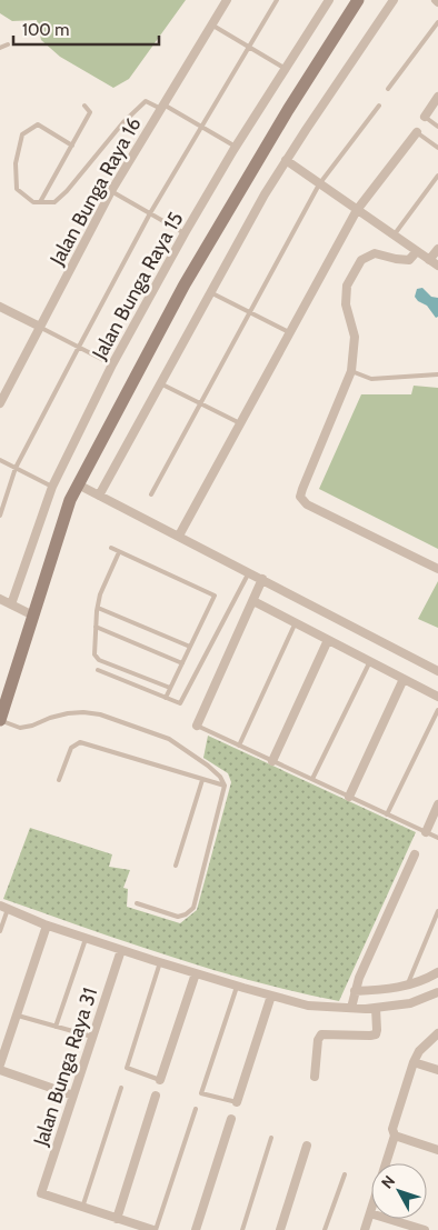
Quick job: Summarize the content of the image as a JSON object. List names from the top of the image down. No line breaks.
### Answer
{"streets":{"street":["Jalan Bunga Raya 16","Jalan Bunga Raya 15","Jalan Bunga Raya 31"]},"scale_bar":"100 m","north":"top left"}
